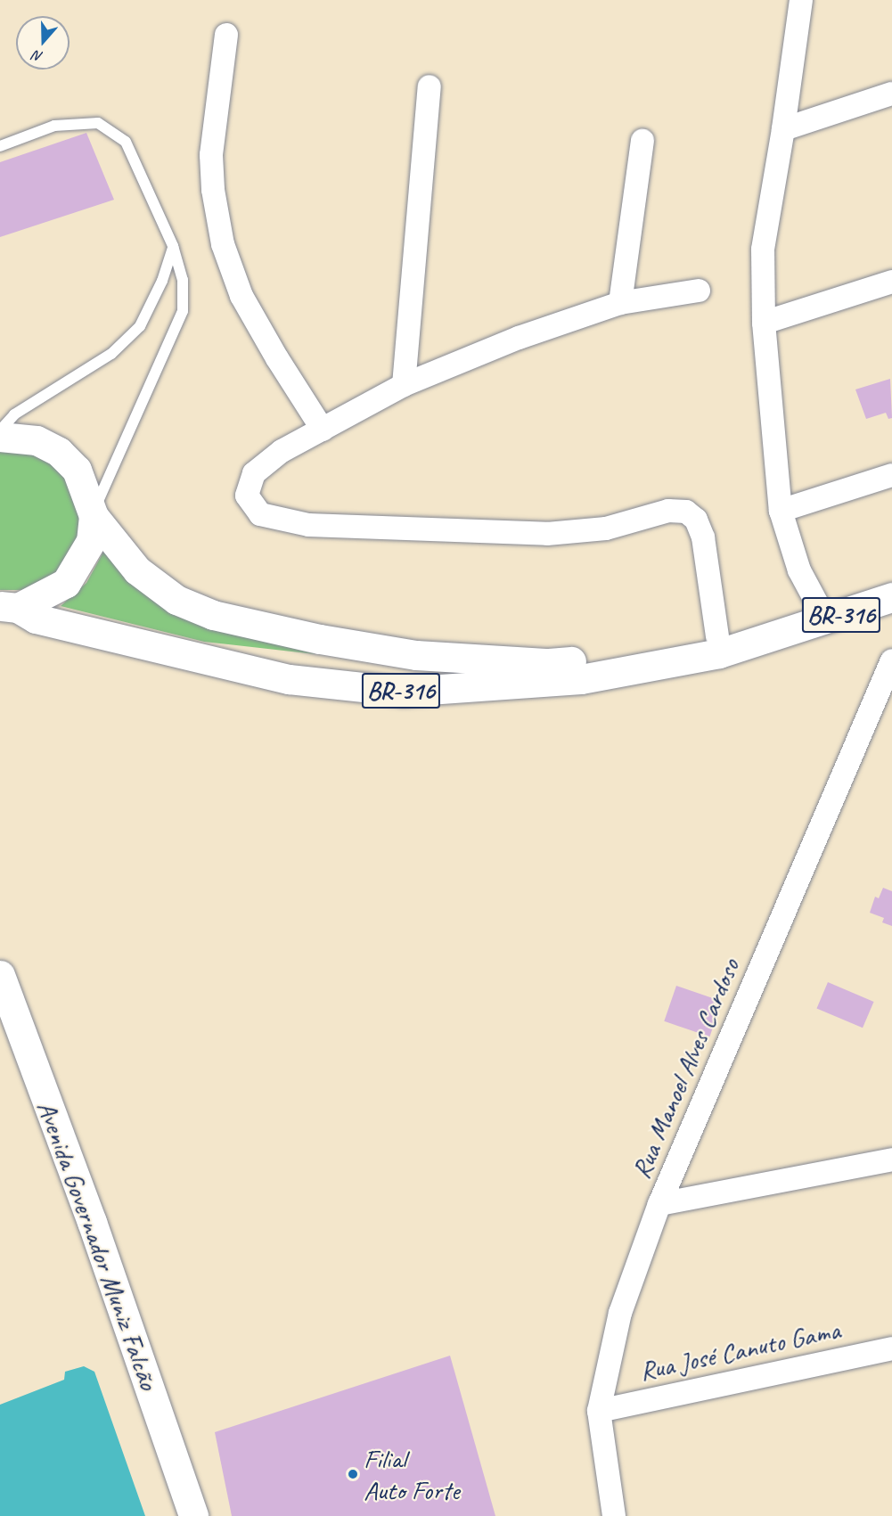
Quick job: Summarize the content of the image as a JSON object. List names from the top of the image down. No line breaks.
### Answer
{"streets":{"main road":["BR-316","Avenida Governador Muniz Falcão"],"street":["Rua Manoel Alves Cardoso","Rua José Canuto Gama"]},"crossings":[["Rua Manoel Alves Cardoso","Rua José Canuto Gama"]],"places":["Filial Auto Forte"],"north":"bottom"}
